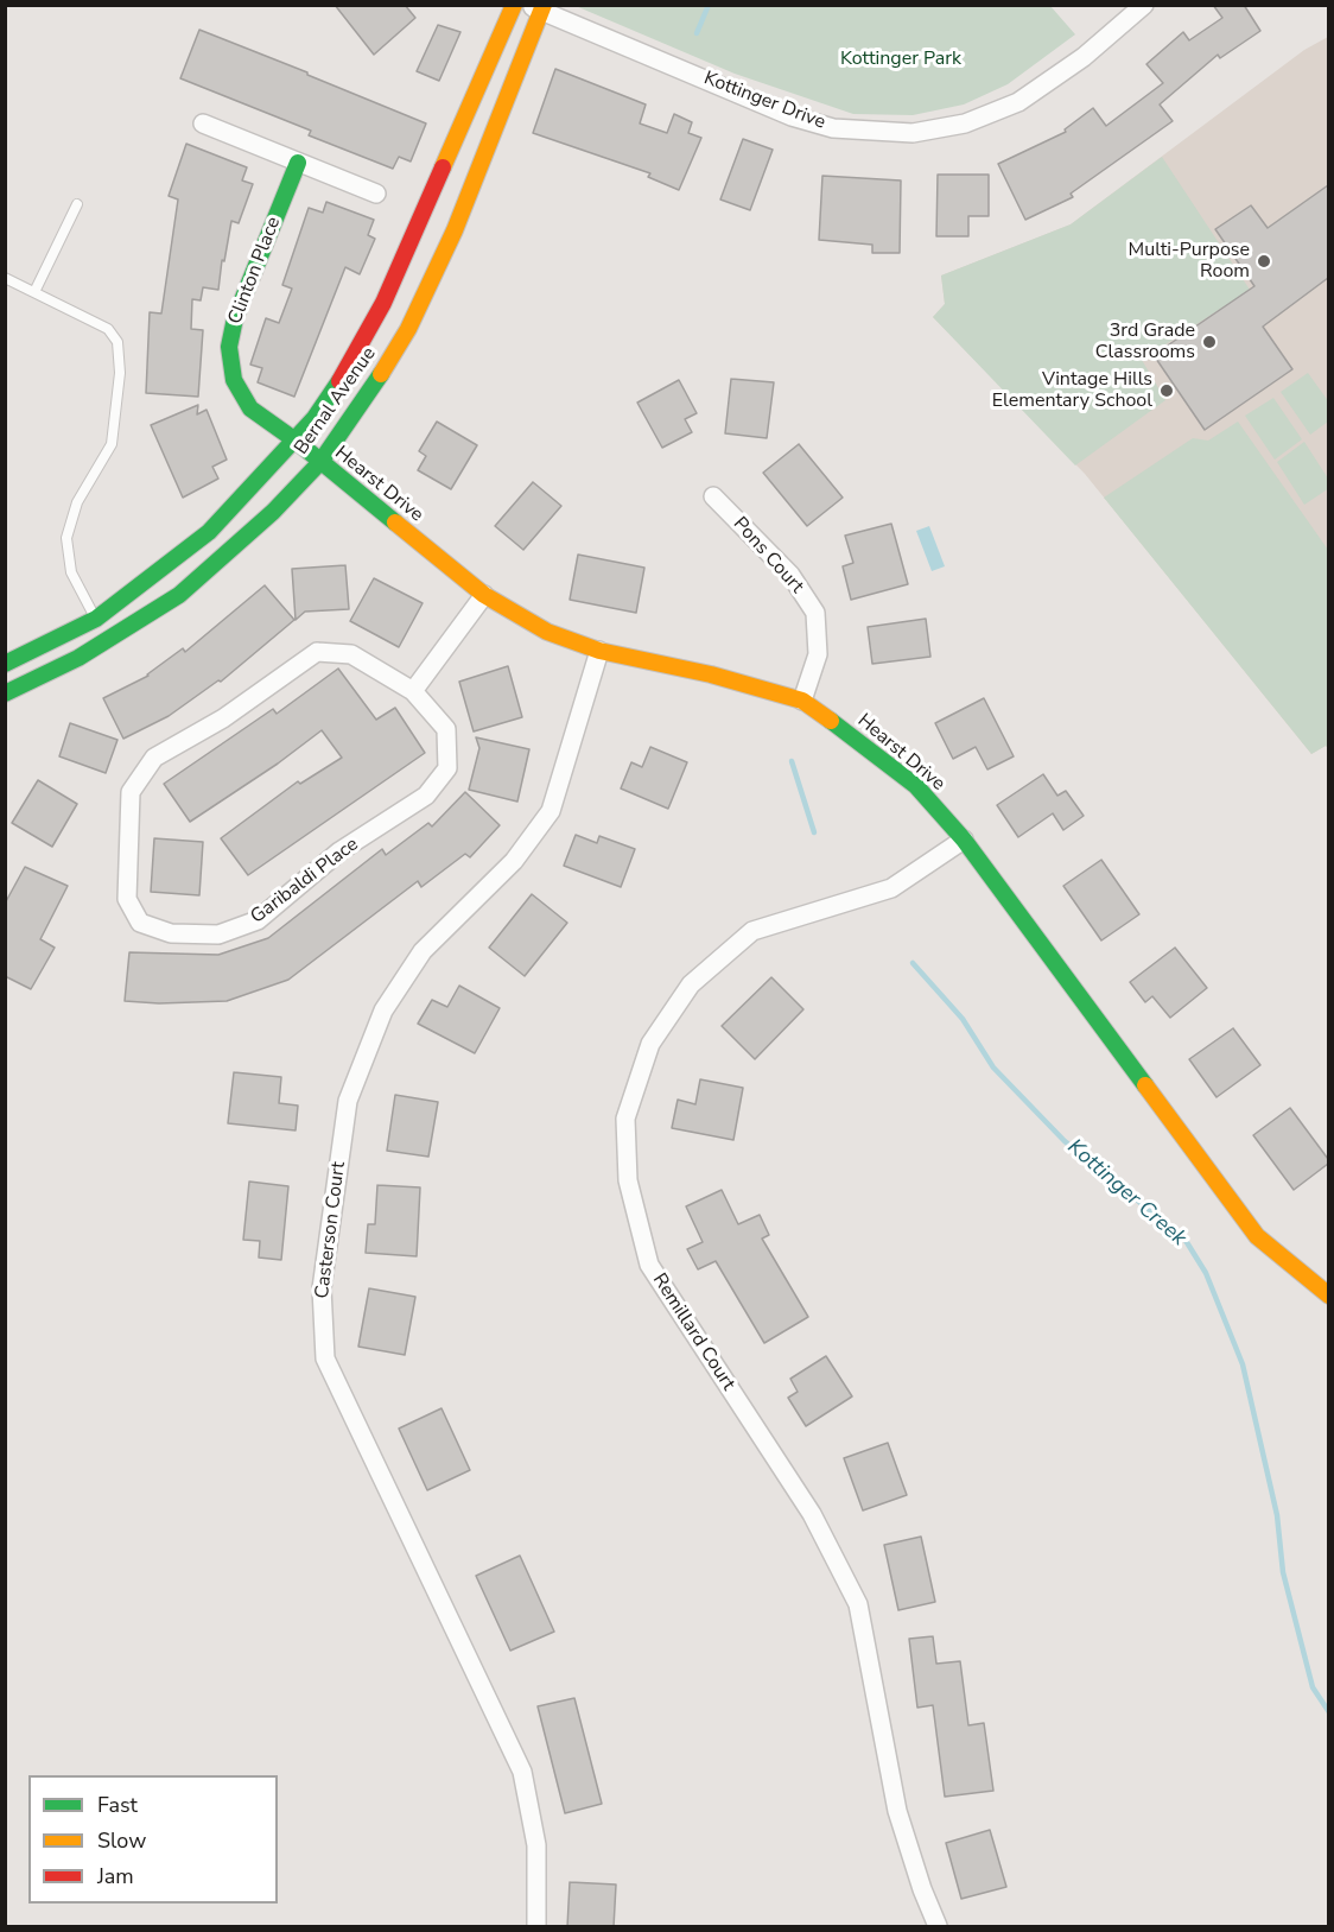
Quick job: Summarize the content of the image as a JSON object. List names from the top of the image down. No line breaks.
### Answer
{"streets":{"main road":["Clinton Place","Bernal Avenue","Hearst Drive"],"street":["Kottinger Drive","Pons Court","Garibaldi Place","Casterson Court","Remillard Court"]},"crossings":[["Kottinger Drive","Bernal Avenue"],["Clinton Place","Bernal Avenue"],["Clinton Place","Hearst Drive"],["Bernal Avenue","Hearst Drive"],["Hearst Drive","Pons Court"],["Hearst Drive","Casterson Court"],["Hearst Drive","Remillard Court"]],"water":["Kottinger Creek"],"parks":["Kottinger Park"],"places":["Multi-Purpose Room","3rd Grade Classrooms","Vintage Hills Elementary School"],"legend":["Fast","Slow","Jam"]}
